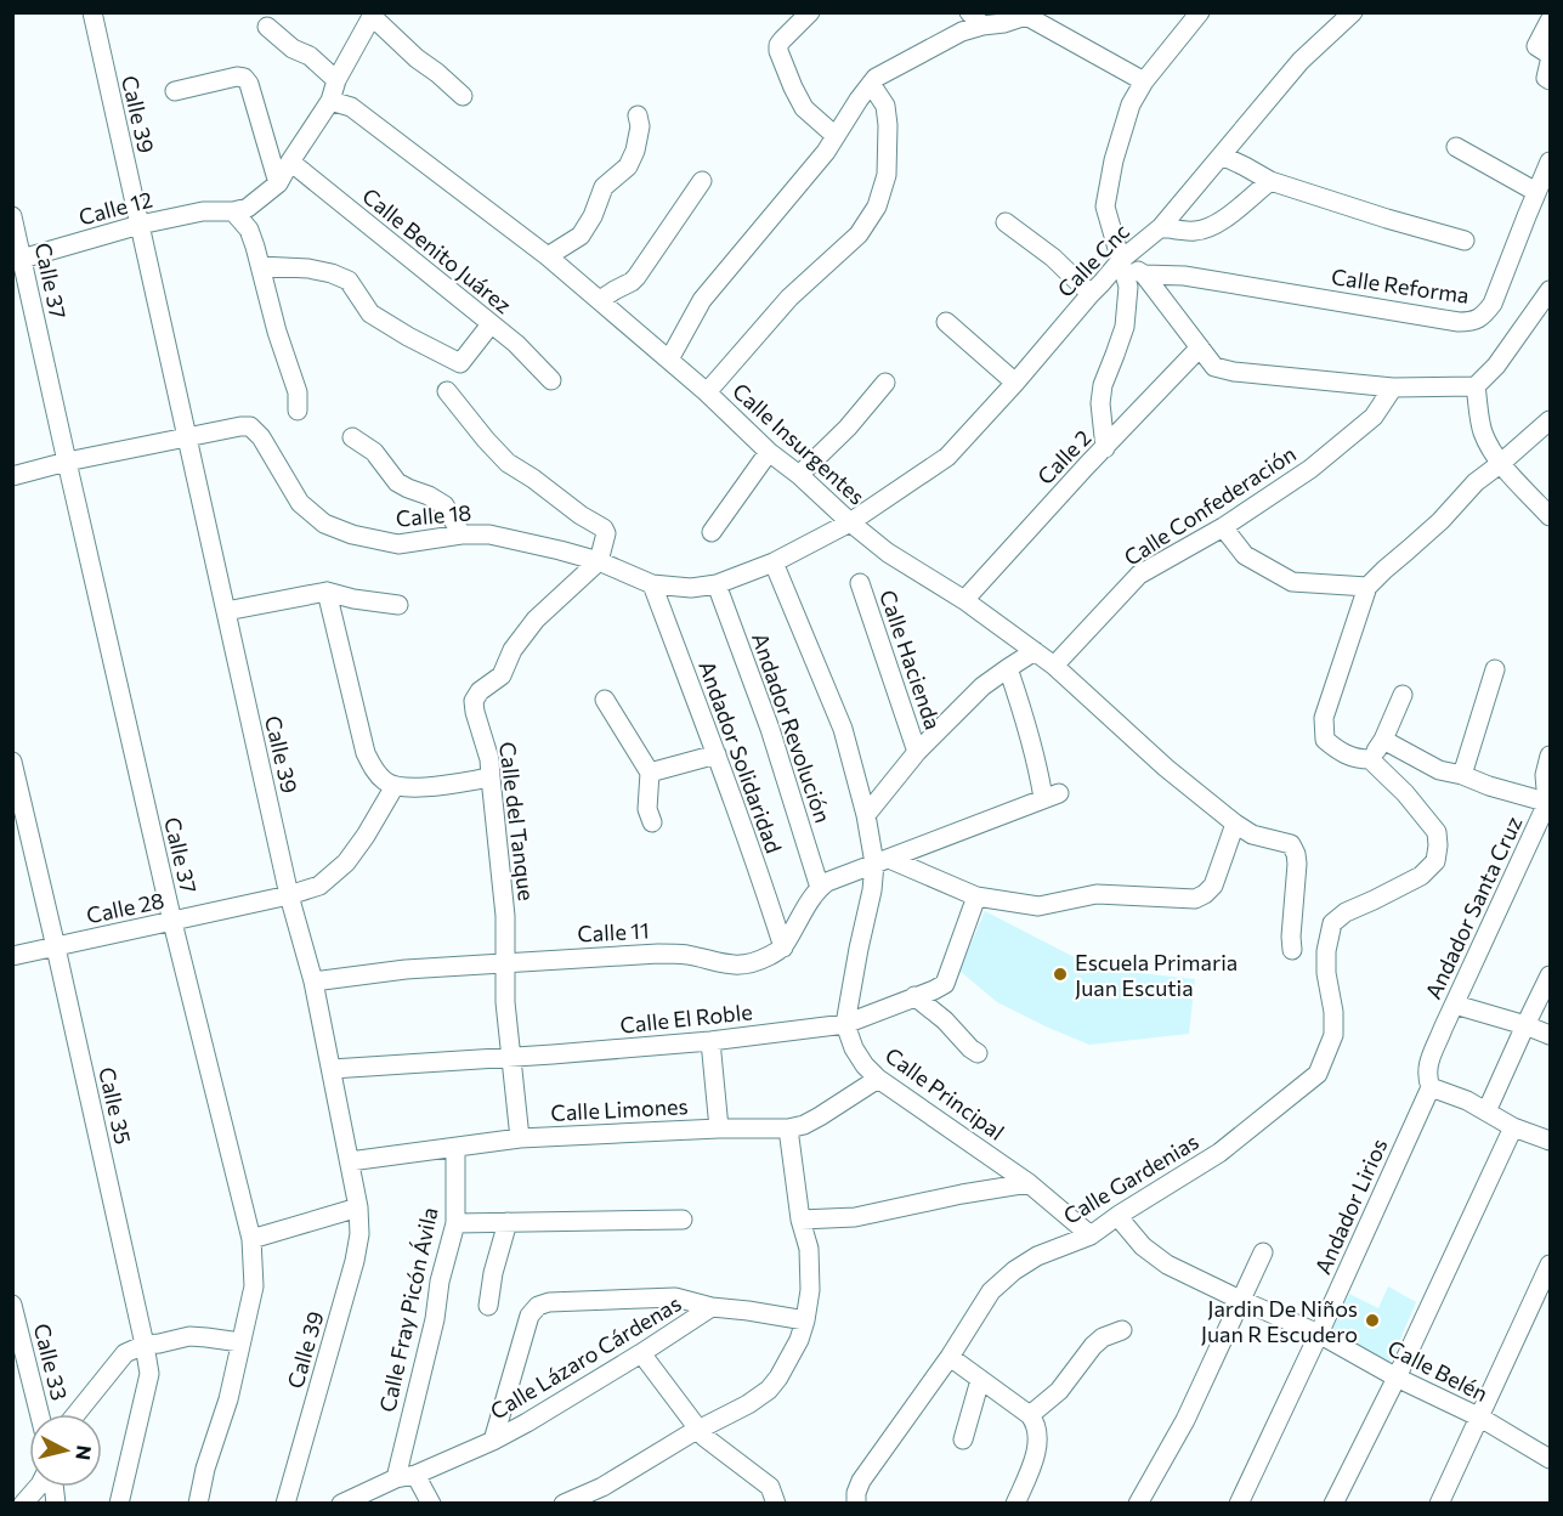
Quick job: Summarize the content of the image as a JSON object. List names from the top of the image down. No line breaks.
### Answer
{"streets":{"street":["Calle 39","Calle 12","Calle Benito Juárez","Calle Cnc","Calle 37","Calle Reforma","Calle Insurgentes","Calle 2","Calle Confederación","Calle 18","Calle Hacienda","Andador Revolución","Andador Solidaridad","Calle del Tanque","Calle 28","Andador Santa Cruz","Calle 11","Calle El Roble","Calle Principal","Calle 35","Calle Limones","Calle Gardenias","Andador Lirios","Calle Fray Picón Ávila","Calle Lázaro Cárdenas","Calle 33","Calle Belén"]},"crossings":[["Calle 39","Calle 12"],["Calle 39","Calle 18"],["Calle 39","Calle 28"],["Calle 39","Calle 11"],["Calle 39","Calle El Roble"],["Calle 39","Calle Limones"],["Calle 12","Calle 37"],["Calle Cnc","Calle Insurgentes"],["Calle Cnc","Calle 18"],["Calle 37","Calle 18"],["Calle 37","Calle 28"],["Calle Insurgentes","Calle 2"],["Calle Insurgentes","Calle Confederación"],["Calle Insurgentes","Calle 18"],["Calle 18","Andador Revolución"],["Calle 18","Andador Solidaridad"],["Calle 18","Calle del Tanque"],["Andador Solidaridad","Calle 11"],["Calle del Tanque","Calle 11"],["Calle del Tanque","Calle El Roble"],["Calle del Tanque","Calle Limones"],["Calle 28","Calle 35"],["Andador Santa Cruz","Andador Lirios"],["Calle El Roble","Calle Principal"],["Calle Principal","Calle Limones"],["Calle Principal","Calle Gardenias"],["Calle Limones","Calle Fray Picón Ávila"],["Calle Gardenias","Calle Belén"],["Andador Lirios","Calle Belén"],["Calle Fray Picón Ávila","Calle Lázaro Cárdenas"]],"places":["Escuela Primaria Juan Escutia","Jardin De Niños Juan R Escudero"],"north":"right"}
